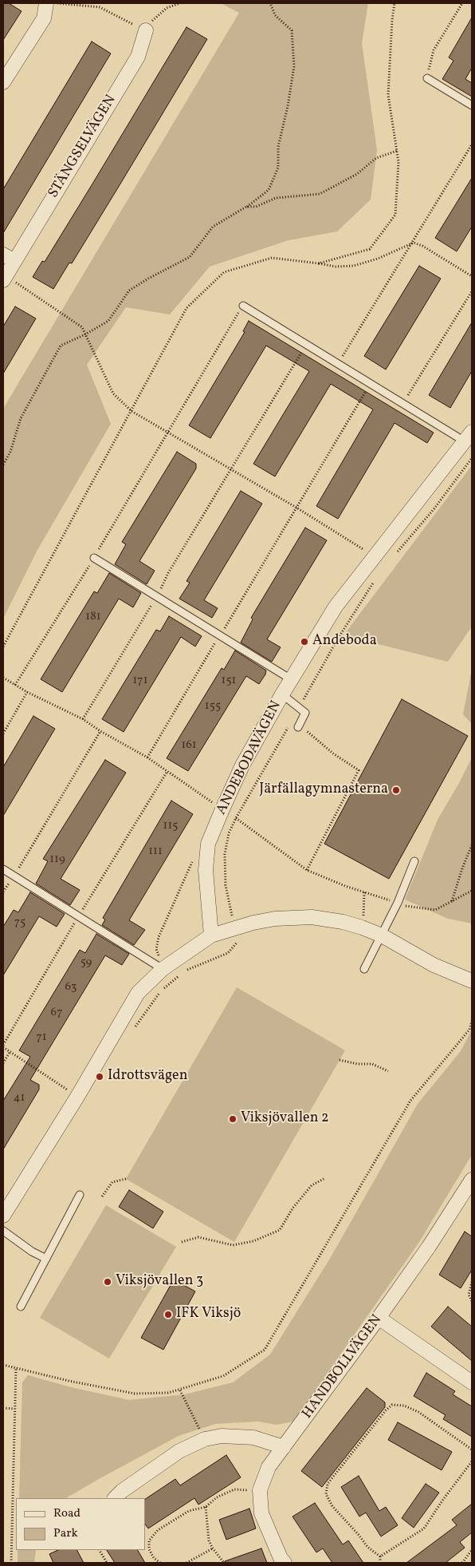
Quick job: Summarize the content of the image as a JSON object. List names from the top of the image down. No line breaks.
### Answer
{"streets":{"street":["STÄNGSELVÄGEN","ANDEBODAVÄGEN","HANDBOLLVÄGEN"]},"places":["Andeboda","Järfällagymnasterna","Idrottsvägen","Viksjövallen 2","Viksjövallen 3","IFK Viksjö"],"house_numbers":["181","171","151","155","161","115","111","119","75","59","63","67","71","41"],"legend":["Road","Park"]}
